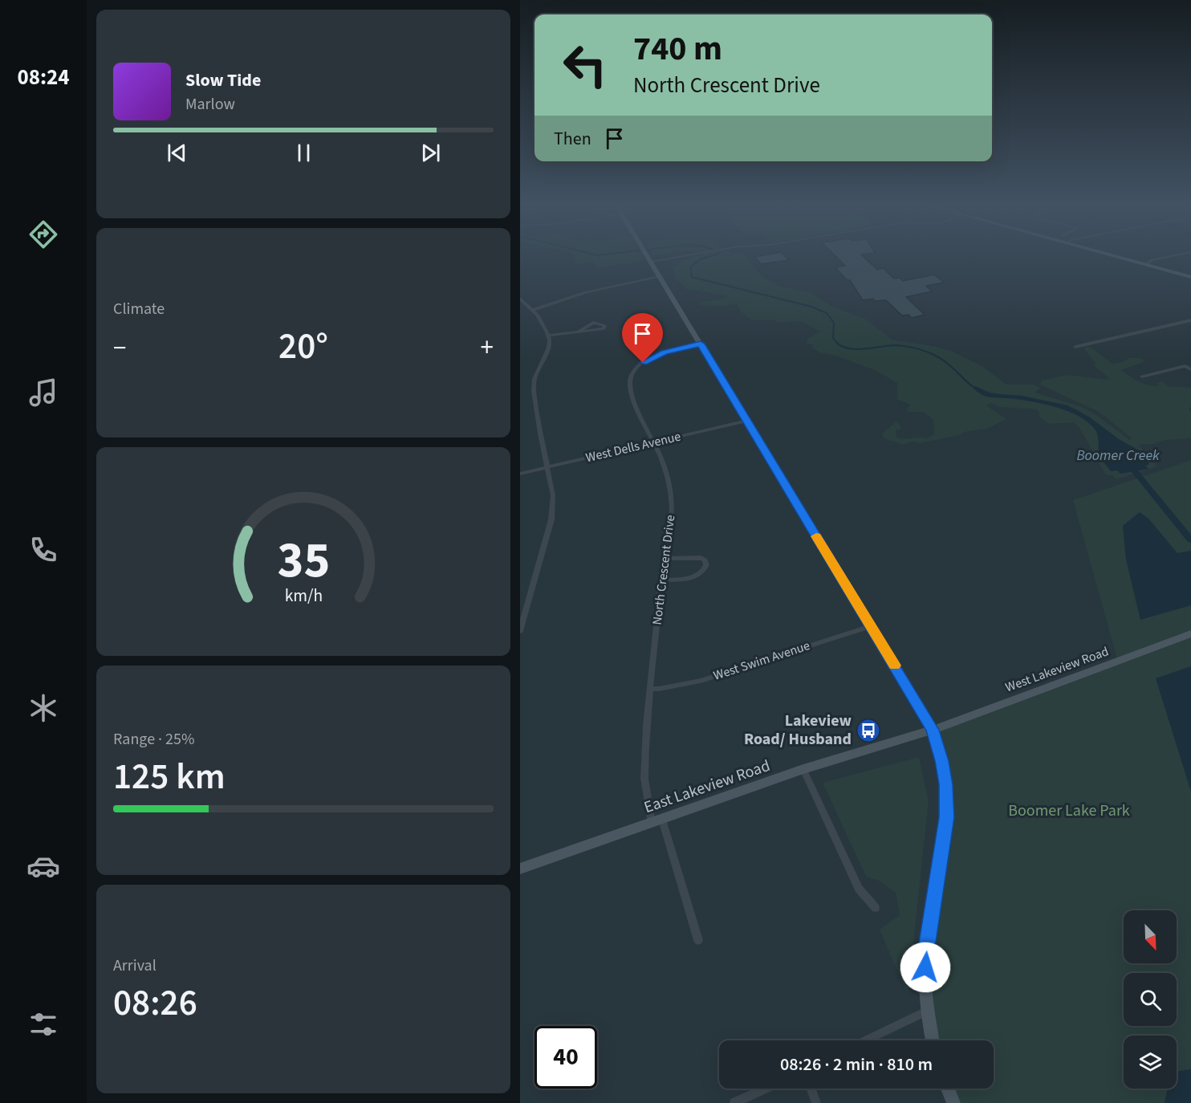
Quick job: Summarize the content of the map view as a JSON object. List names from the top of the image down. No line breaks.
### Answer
{"streets":{"street":["West Dells Avenue","North Crescent Drive","West Swim Avenue","West Lakeview Road","East Lakeview Road"]},"crossings":[["West Dells Avenue","North Crescent Drive"],["North Crescent Drive","West Swim Avenue"],["North Crescent Drive","East Lakeview Road"],["West Lakeview Road","East Lakeview Road"]],"water":["Boomer Creek"],"parks":["Boomer Lake Park"],"places":{"bus stop":["Lakeview Road/ Husband"]},"north":"bottom right","page":{"tabs":"08:24","turn":["740 m","North Crescent Drive"],"song":["Slow Tide","Marlow"],"then":"Then","tile":["Climate",["Range · 25%","125 km"],["Arrival","08:26"]],"heat":["−","20°","+"],"limit":"40","trip":"08:26 · 2 min · 810 m","gauge":["35","km/h"]}}
